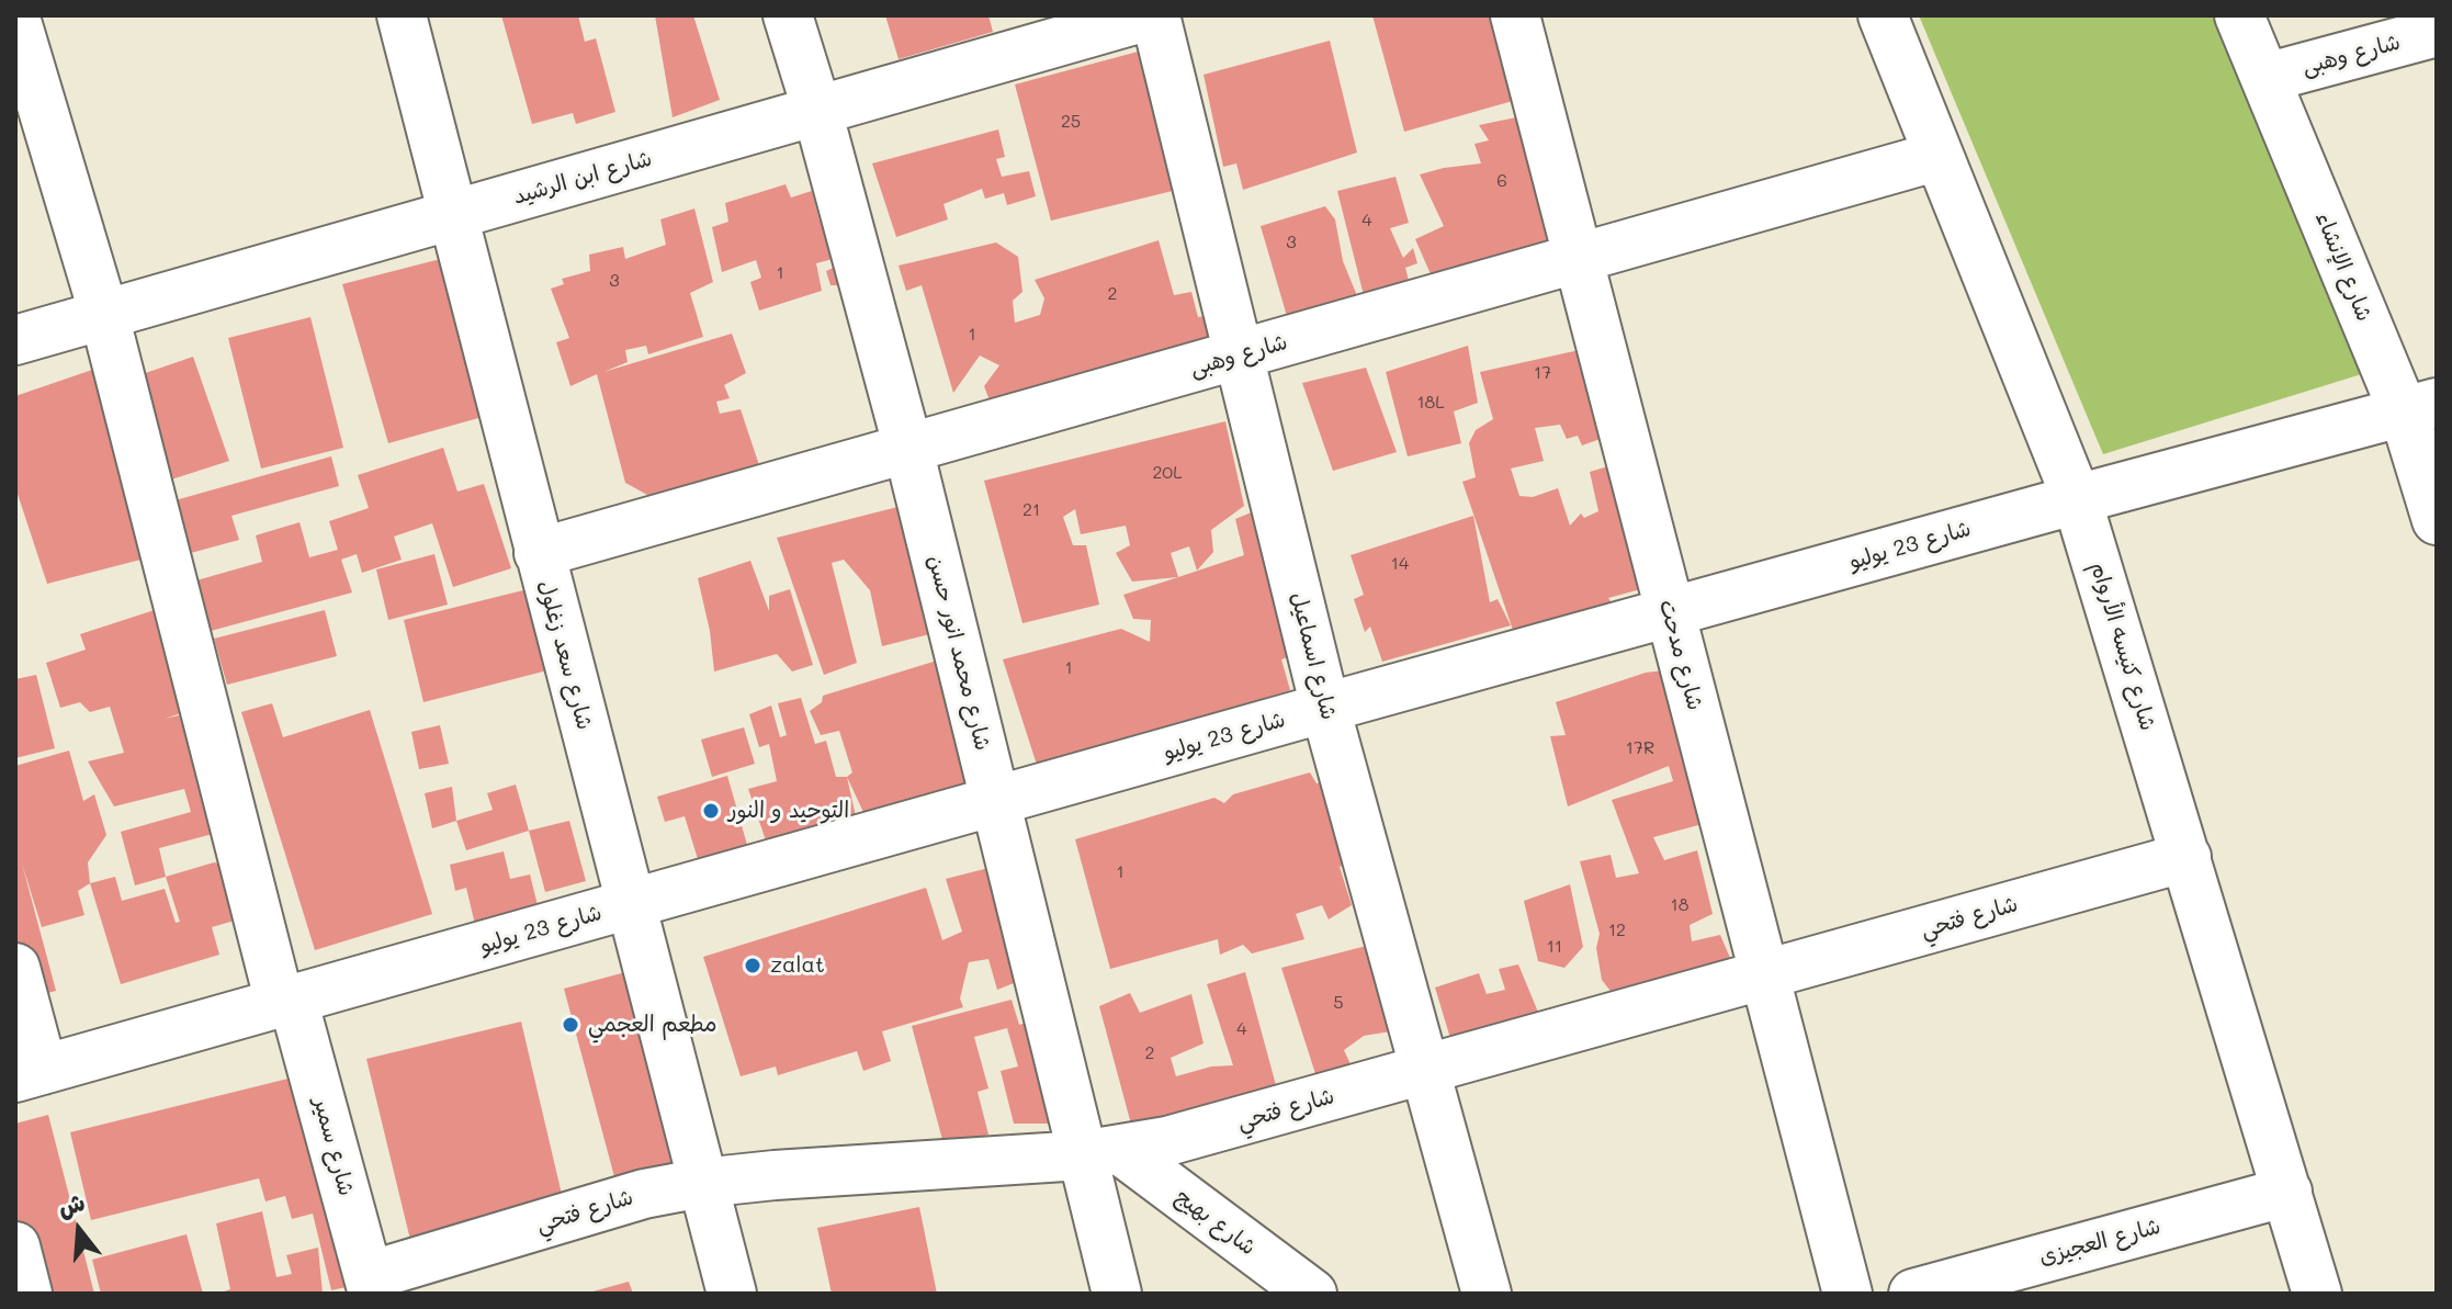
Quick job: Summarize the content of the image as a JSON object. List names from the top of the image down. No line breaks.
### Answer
{"streets":{"street":["شارع وهبى","شارع ابن الرشيد","شارع الإنشاء","شارع 23 يوليو","شارع كنيسه الأروام","شارع محمد انور حسن","شارع سعد زغلول","شارع مدحت","شارع اسماعيل","شارع فتحي","شارع سمير","شارع بهيج","شارع العجيزى"]},"crossings":[["شارع وهبى","شارع الإنشاء"],["شارع وهبى","شارع كنيسه الأروام"],["شارع وهبى","شارع محمد انور حسن"],["شارع وهبى","شارع سعد زغلول"],["شارع وهبى","شارع مدحت"],["شارع وهبى","شارع اسماعيل"],["شارع ابن الرشيد","شارع محمد انور حسن"],["شارع ابن الرشيد","شارع سعد زغلول"],["شارع ابن الرشيد","شارع اسماعيل"],["شارع ابن الرشيد","شارع سمير"],["شارع الإنشاء","شارع 23 يوليو"],["شارع 23 يوليو","شارع كنيسه الأروام"],["شارع 23 يوليو","شارع محمد انور حسن"],["شارع 23 يوليو","شارع سعد زغلول"],["شارع 23 يوليو","شارع مدحت"],["شارع 23 يوليو","شارع اسماعيل"],["شارع 23 يوليو","شارع سمير"],["شارع كنيسه الأروام","شارع فتحي"],["شارع كنيسه الأروام","شارع العجيزى"],["شارع محمد انور حسن","شارع فتحي"],["شارع محمد انور حسن","شارع بهيج"],["شارع سعد زغلول","شارع فتحي"],["شارع مدحت","شارع فتحي"],["شارع اسماعيل","شارع فتحي"],["شارع فتحي","شارع سمير"],["شارع فتحي","شارع بهيج"]],"places":["التوحيد و النور","zalat","مطعم العجمي"],"house_numbers":["25","6","4","3","1","3","2","1","17","18L","20L","21","14","1","17R","1","18","12","11","5","4","2"],"north":"top"}
